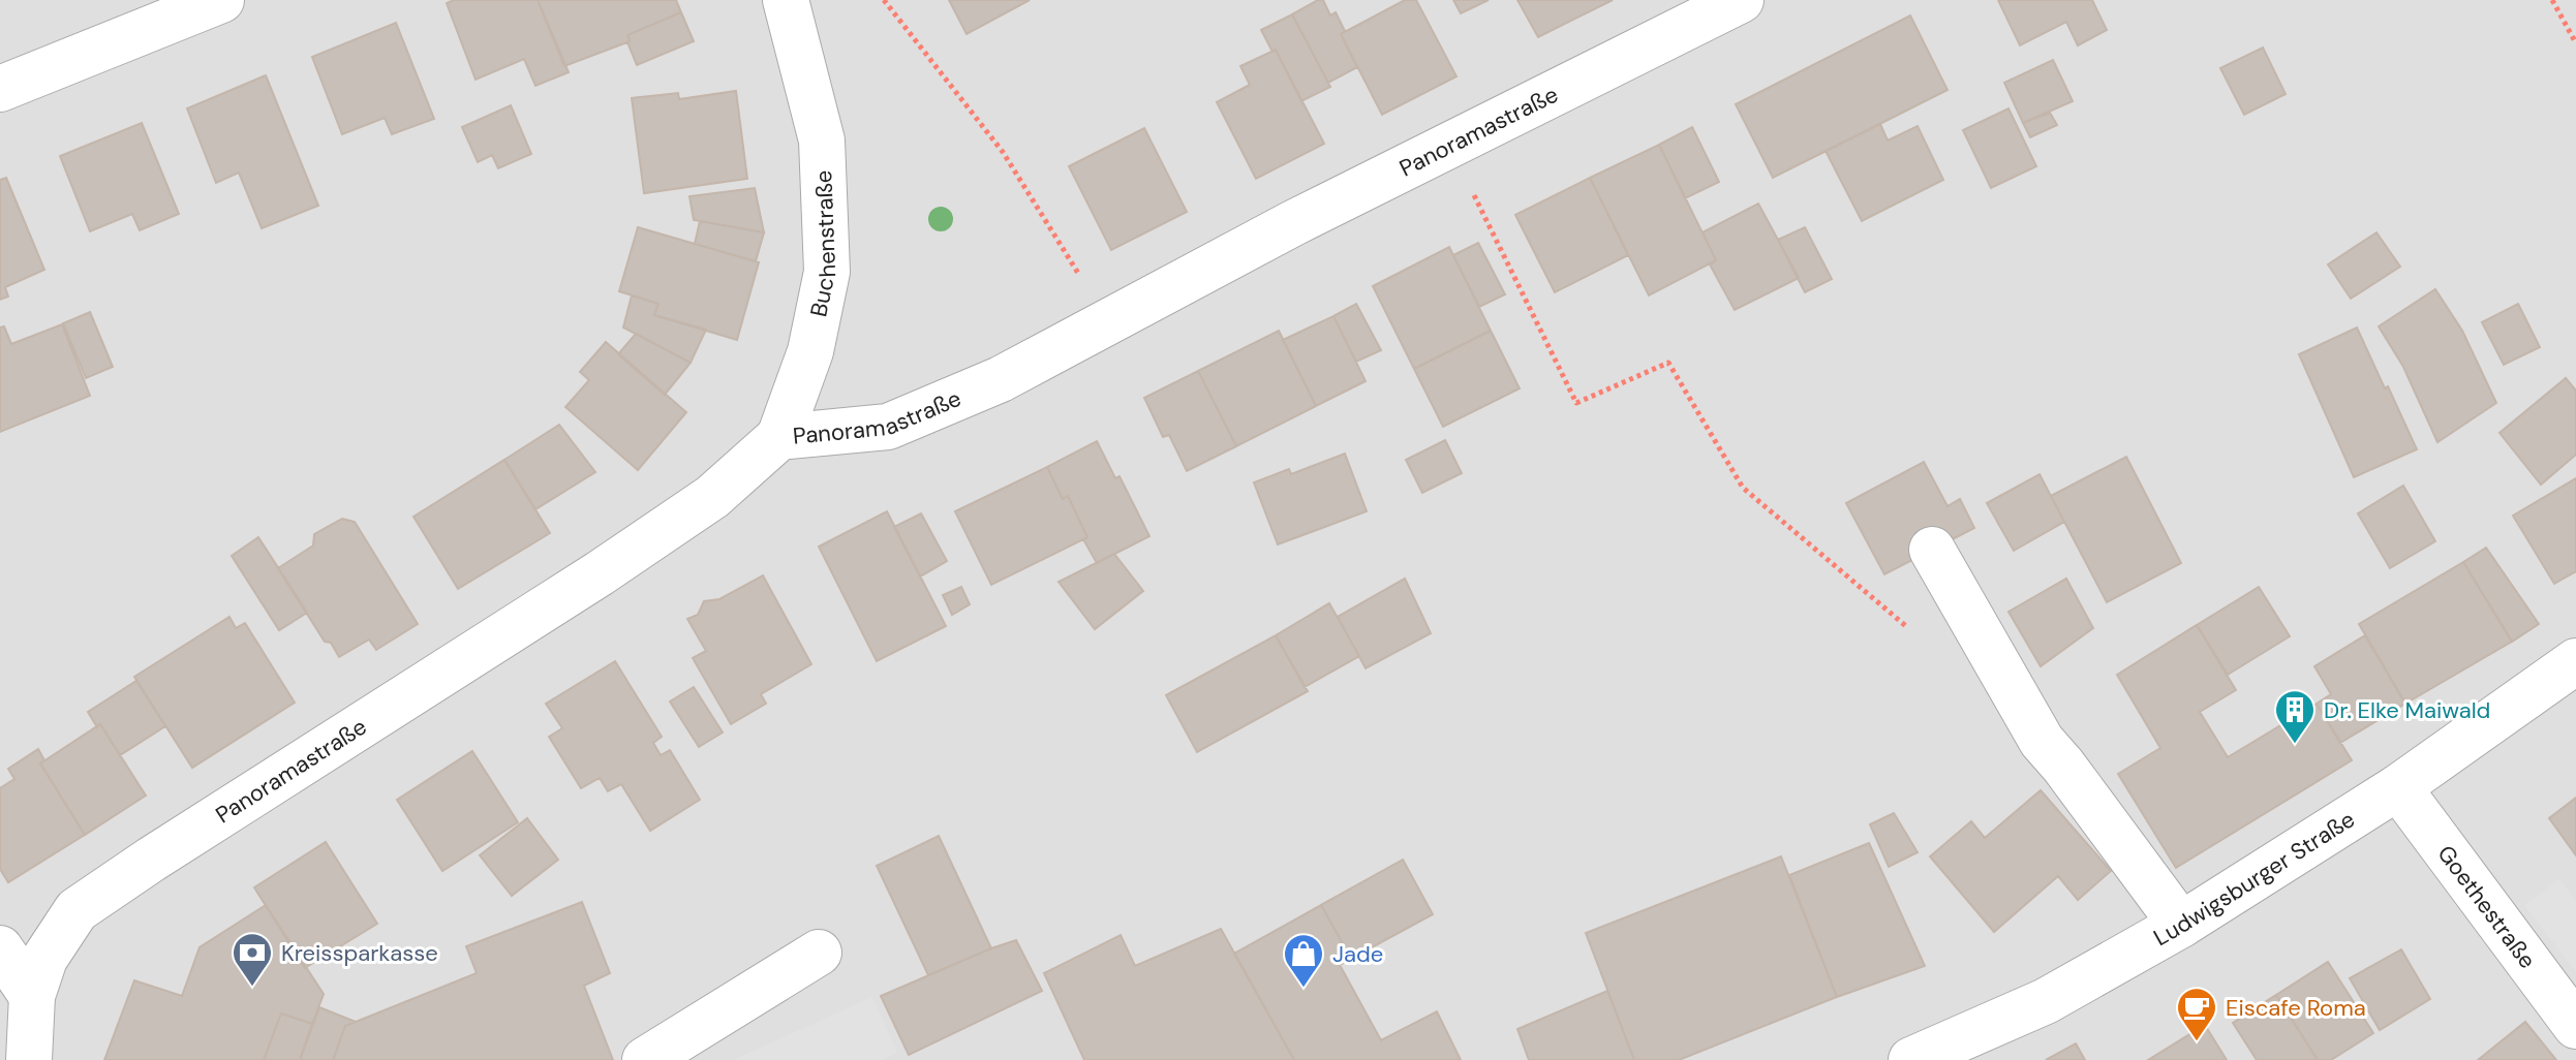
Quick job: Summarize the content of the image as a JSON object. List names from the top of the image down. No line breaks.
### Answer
{"streets":{"street":["Panoramastraße","Buchenstraße","Ludwigsburger Straße","Goethestraße"]},"crossings":[["Panoramastraße","Buchenstraße"],["Ludwigsburger Straße","Goethestraße"]],"places":{"building":["Dr. Elke Maiwald"],"bank":["Kreissparkasse"],"shop":["Jade"],"cafe":["Eiscafe Roma"]}}
